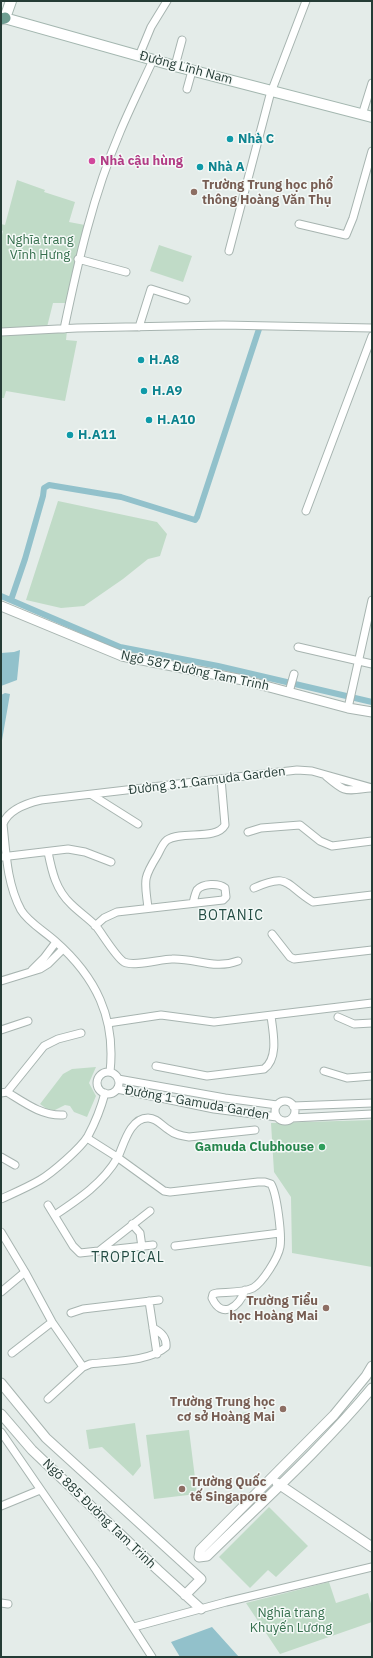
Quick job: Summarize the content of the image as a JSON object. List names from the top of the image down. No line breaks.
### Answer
{"streets":{"main road":["Đường Lĩnh Nam"],"street":["Ngõ 587 Đường Tam Trinh","Đường 3.1 Gamuda Garden","Đường 1 Gamuda Garden","Ngõ 885 Đường Tam Trinh"]},"crossings":[["Đường 3.1 Gamuda Garden","Đường 1 Gamuda Garden"]],"districts":["BOTANIC","TROPICAL"],"parks":["Nghĩa trang Vĩnh Hưng","Nghĩa trang Khuyến Lương"],"places":["Nhà C","Nhà cậu hùng","Nhà A","Trường Trung học phổ thông Hoàng Văn Thụ","H.A8","H.A9","H.A10","H.A11","Gamuda Clubhouse","Trường Tiểu học Hoàng Mai","Trường Trung học cơ sở Hoàng Mai","Trường Quốc tế Singapore"]}
